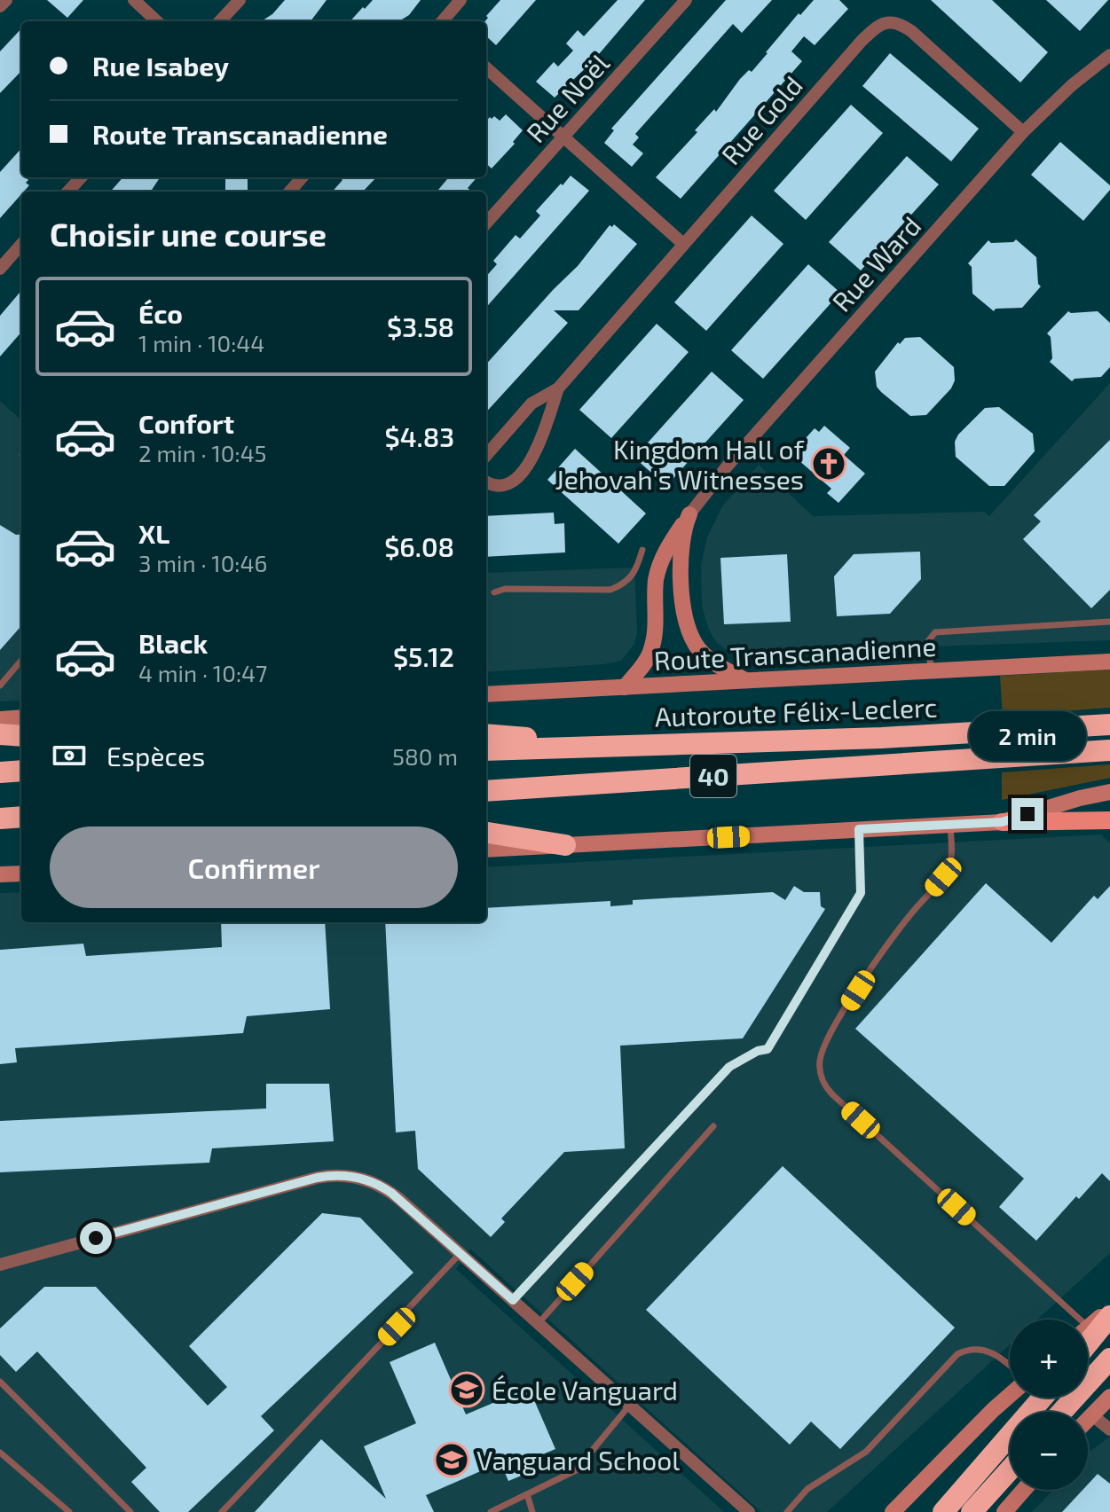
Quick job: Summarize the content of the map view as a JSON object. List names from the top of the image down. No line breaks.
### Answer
{"streets":{"highway":["Autoroute Félix-Leclerc","40"],"main road":["Route Transcanadienne"],"street":["Rue Noël","Rue Gold","Rue Ward"]},"crossings":[["Rue Gold","Rue Ward"]],"places":{"church":["Kingdom Hall of Jehovah's Witnesses"],"school or university":["École Vanguard","Vanguard School"]},"page":{"banner":["Rue Isabey","Route Transcanadienne"],"heading":"Choisir une course","list":[{"name":"Éco","note":"1 min · 10:44","value":"$3.58"},{"name":"Confort","note":"2 min · 10:45","value":"$4.83"},{"name":"XL","note":"3 min · 10:46","value":"$6.08"},{"name":"Black","note":"4 min · 10:47","value":"$5.12"}],"bubble":"2 min","pay":["Espèces","580 m"],"buttons":"Confirmer","map_buttons":["+","−"]}}
